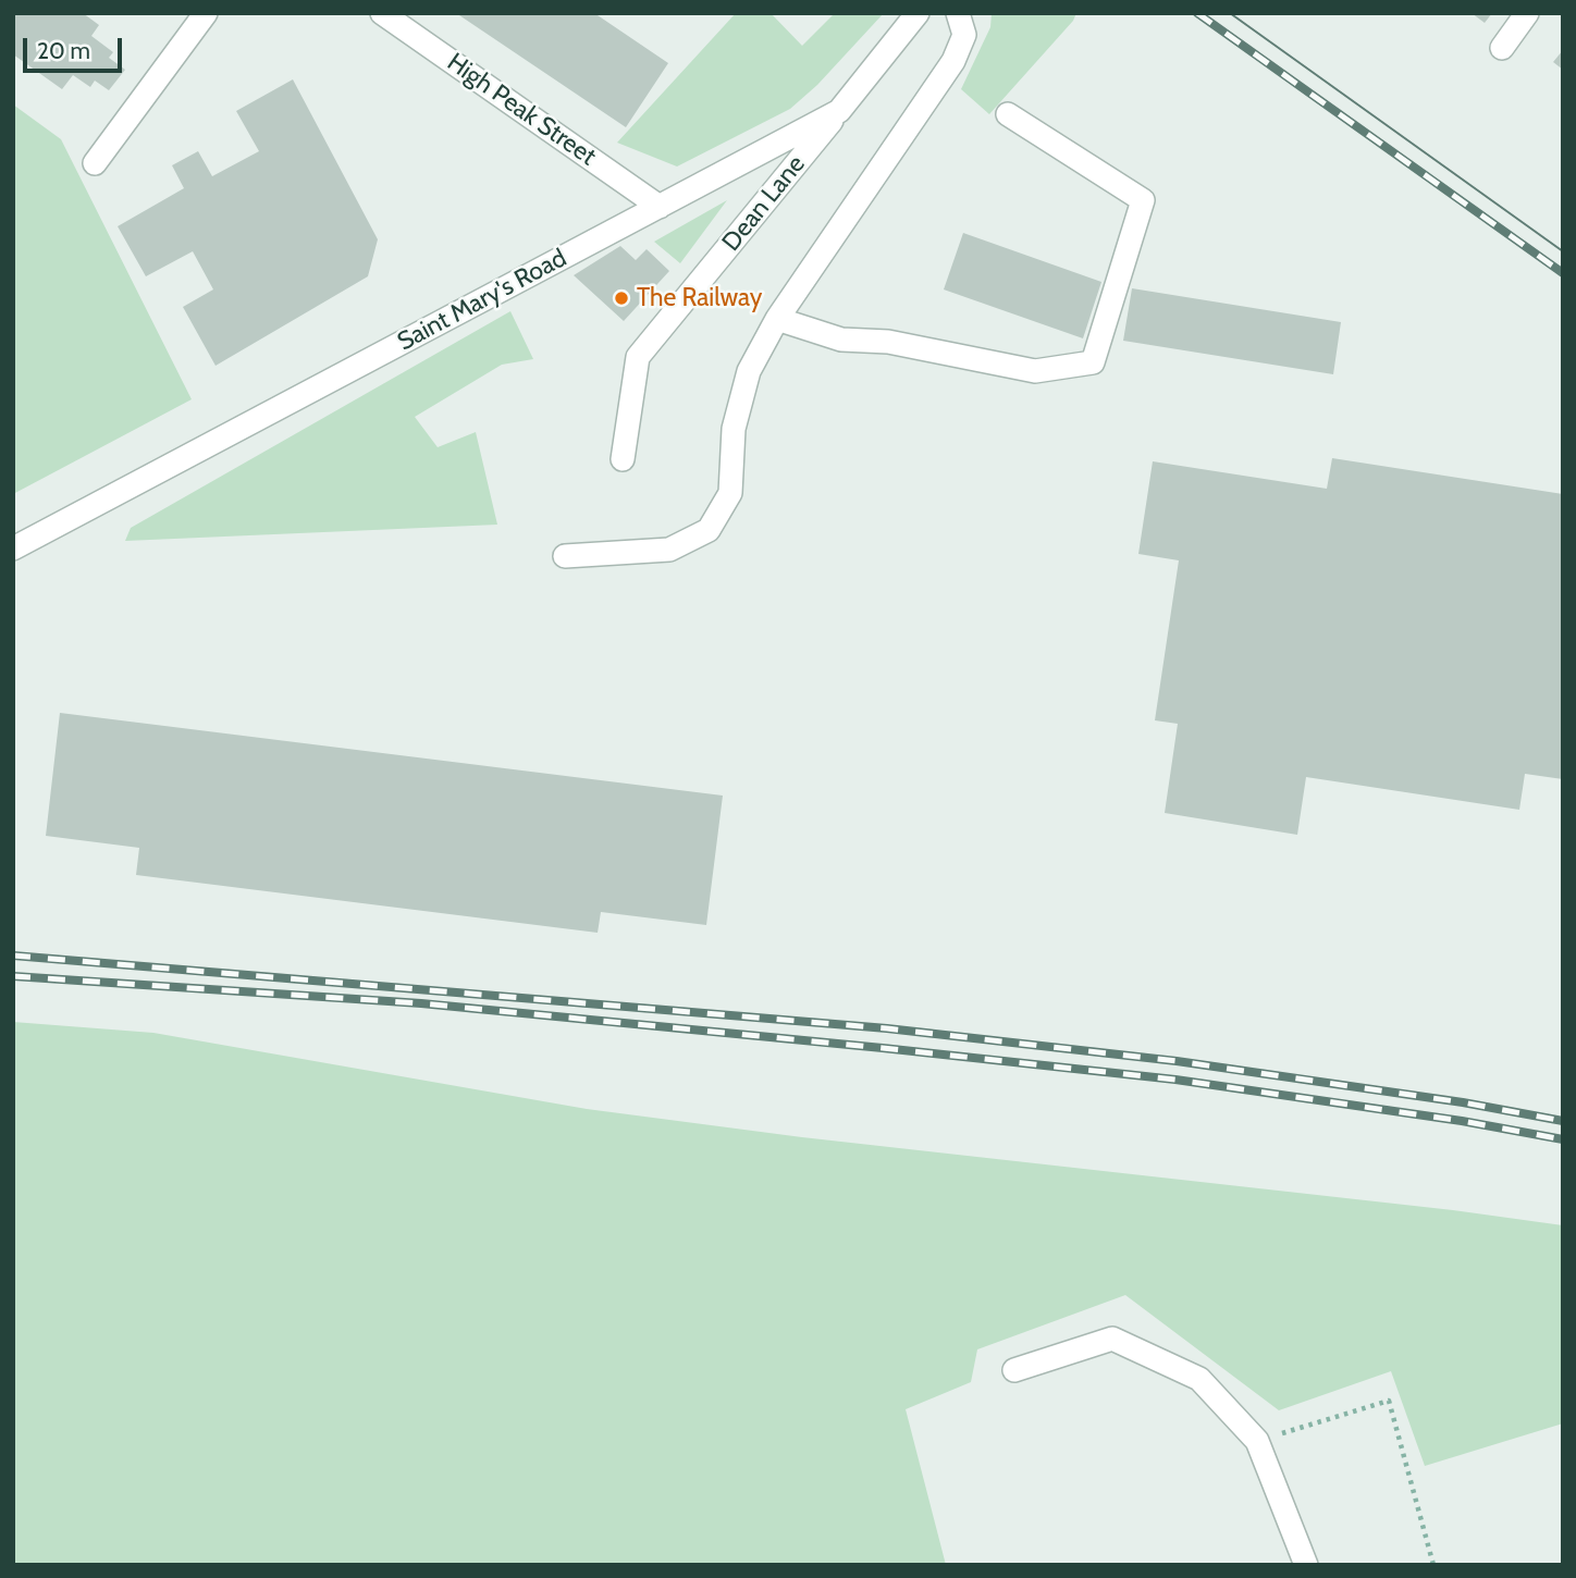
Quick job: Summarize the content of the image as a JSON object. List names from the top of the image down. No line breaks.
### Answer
{"streets":{"street":["High Peak Street","Dean Lane","Saint Mary's Road"]},"crossings":[["High Peak Street","Saint Mary's Road"],["Dean Lane","Saint Mary's Road"]],"places":["The Railway"],"scale_bar":"20 m"}
